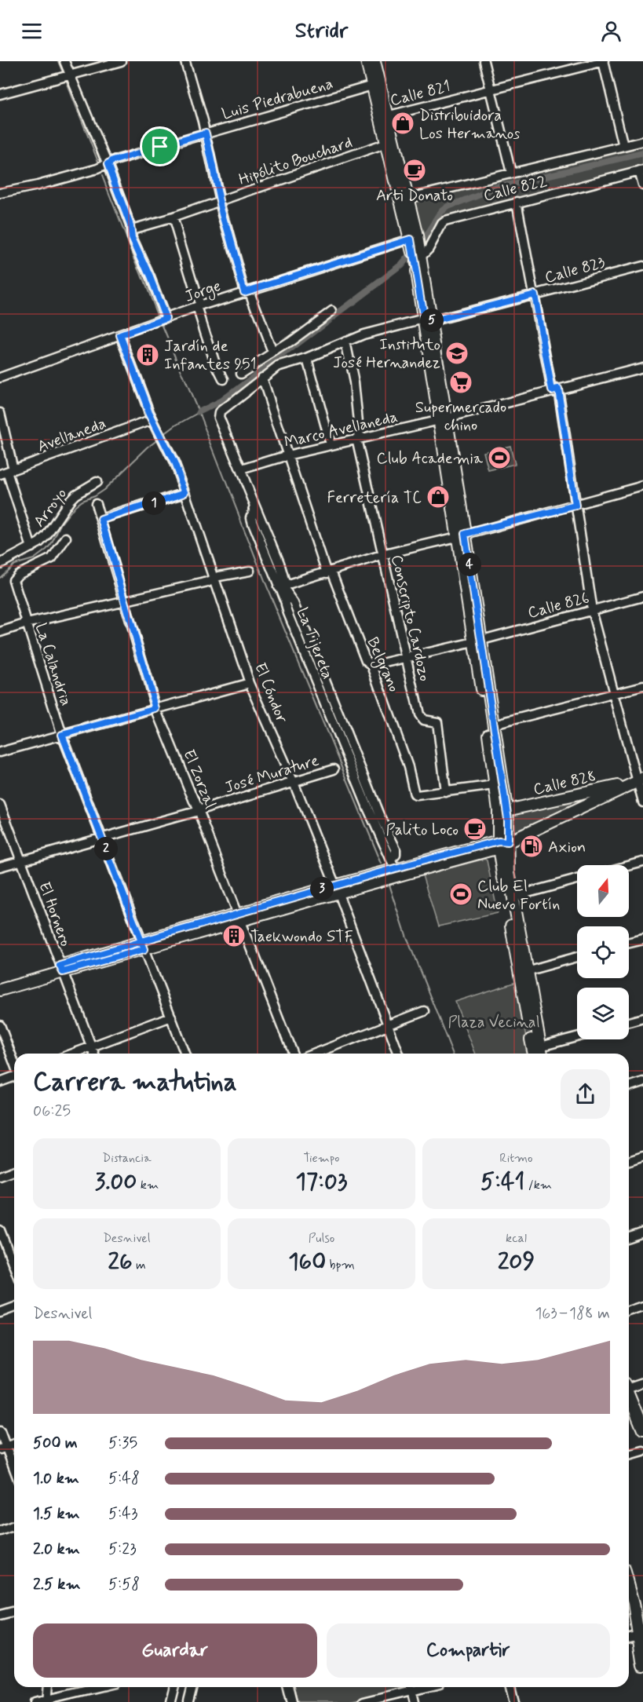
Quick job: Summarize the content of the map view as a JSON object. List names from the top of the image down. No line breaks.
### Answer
{"streets":{"main road":["Calle 828"],"street":["Calle 821","Luis Piedrabuena","Hipólito Bouchard","Calle 822","Calle 823","Jorge","Marco Avellaneda","Avellaneda","Arroyo","Calle 826","Conscripto Cardozo","La Tijereta","La Calandria","Belgrano","El Cóndor","José Murature","El Zorzal","El Hornero"]},"crossings":[["Jorge","El Cóndor"],["Marco Avellaneda","Conscripto Cardozo"],["Marco Avellaneda","Belgrano"],["Avellaneda","El Cóndor"],["Calle 826","Conscripto Cardozo"],["Calle 826","Belgrano"],["Conscripto Cardozo","Belgrano"],["La Calandria","José Murature"],["El Cóndor","José Murature"],["José Murature","El Zorzal"],["José Murature","El Hornero"]],"parks":["Plaza Vecinal"],"places":{"shop":["Distribuidora Los Hermanos","Ferretería TC"],"cafe":["Arti Donato","Palito Loco"],"school or university":["Instituto José Hernandez"],"building":["Jardín de Infantes 951","Taekwondo STF"],"supermarket":["Supermercado chino"],"sports":["Club Academia","Club El Nuevo Fortín"],"fuel station":["Axion"]},"north":"top","page":{"header":"Stridr","pins":["5","1","4","2","3"],"heading":["Carrera matutina","06:25"],"stats":[["Distancia","3.00 km"],["Tiempo","17:03"],["Ritmo","5:41 /km"],["Desnivel","26 m"],["Pulso","160 bpm"],["kcal","209"]],"chart":["Desnivel","163–188 m"],"list":[{"name":"500 m","note":"5:35"},{"name":"1.0 km","note":"5:48"},{"name":"1.5 km","note":"5:43"},{"name":"2.0 km","note":"5:23"},{"name":"2.5 km","note":"5:58"}],"buttons":["Guardar","Compartir"]}}
